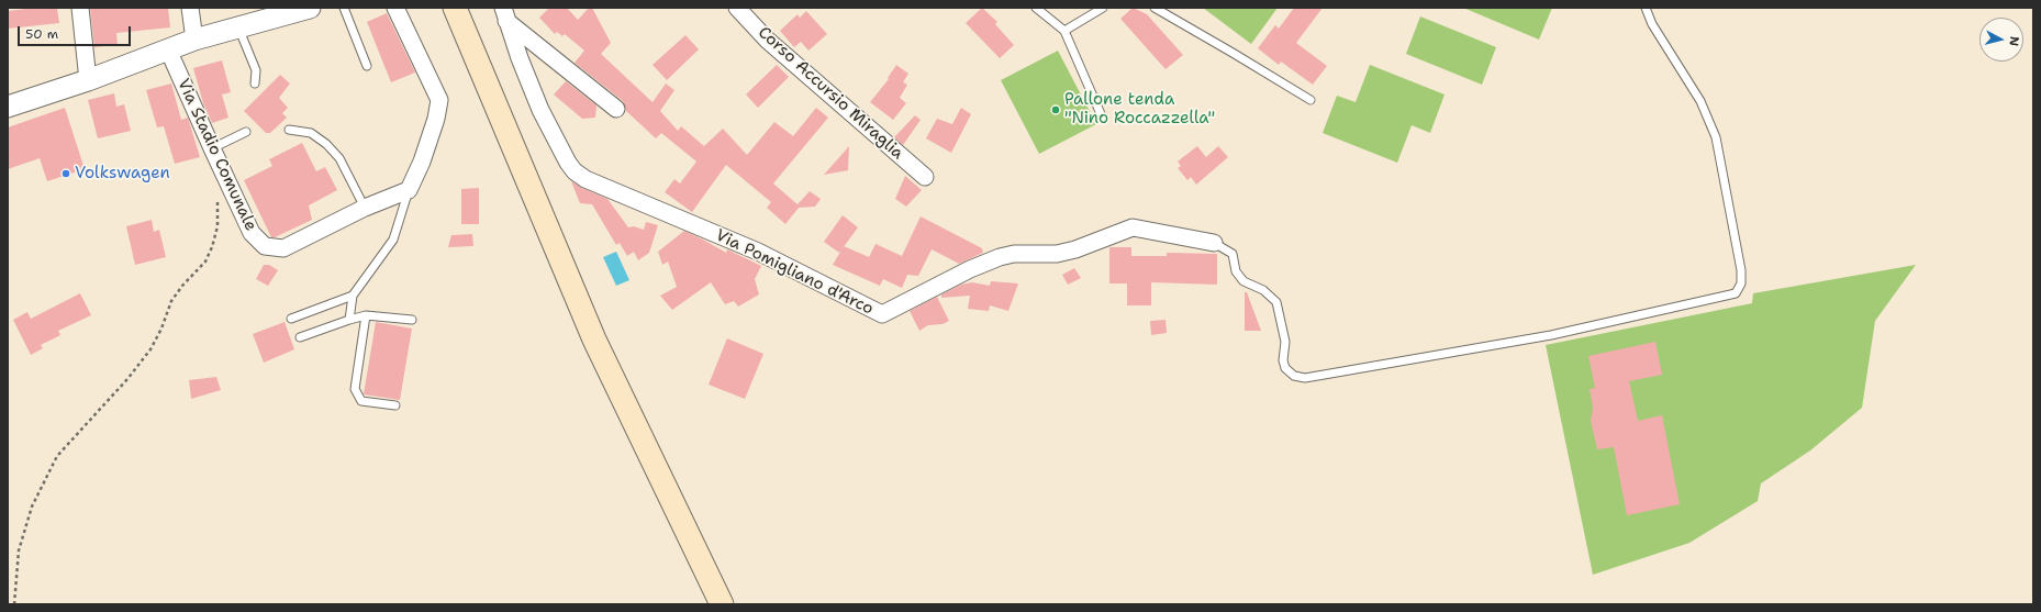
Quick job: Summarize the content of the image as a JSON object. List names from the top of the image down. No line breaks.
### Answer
{"streets":{"street":["Corso Accursio Miraglia","Via Stadio Comunale","Via Pomigliano d'Arco"]},"places":["Pallone tenda \"Nino Roccazzella\"","Volkswagen"],"scale_bar":"50 m","north":"right"}
